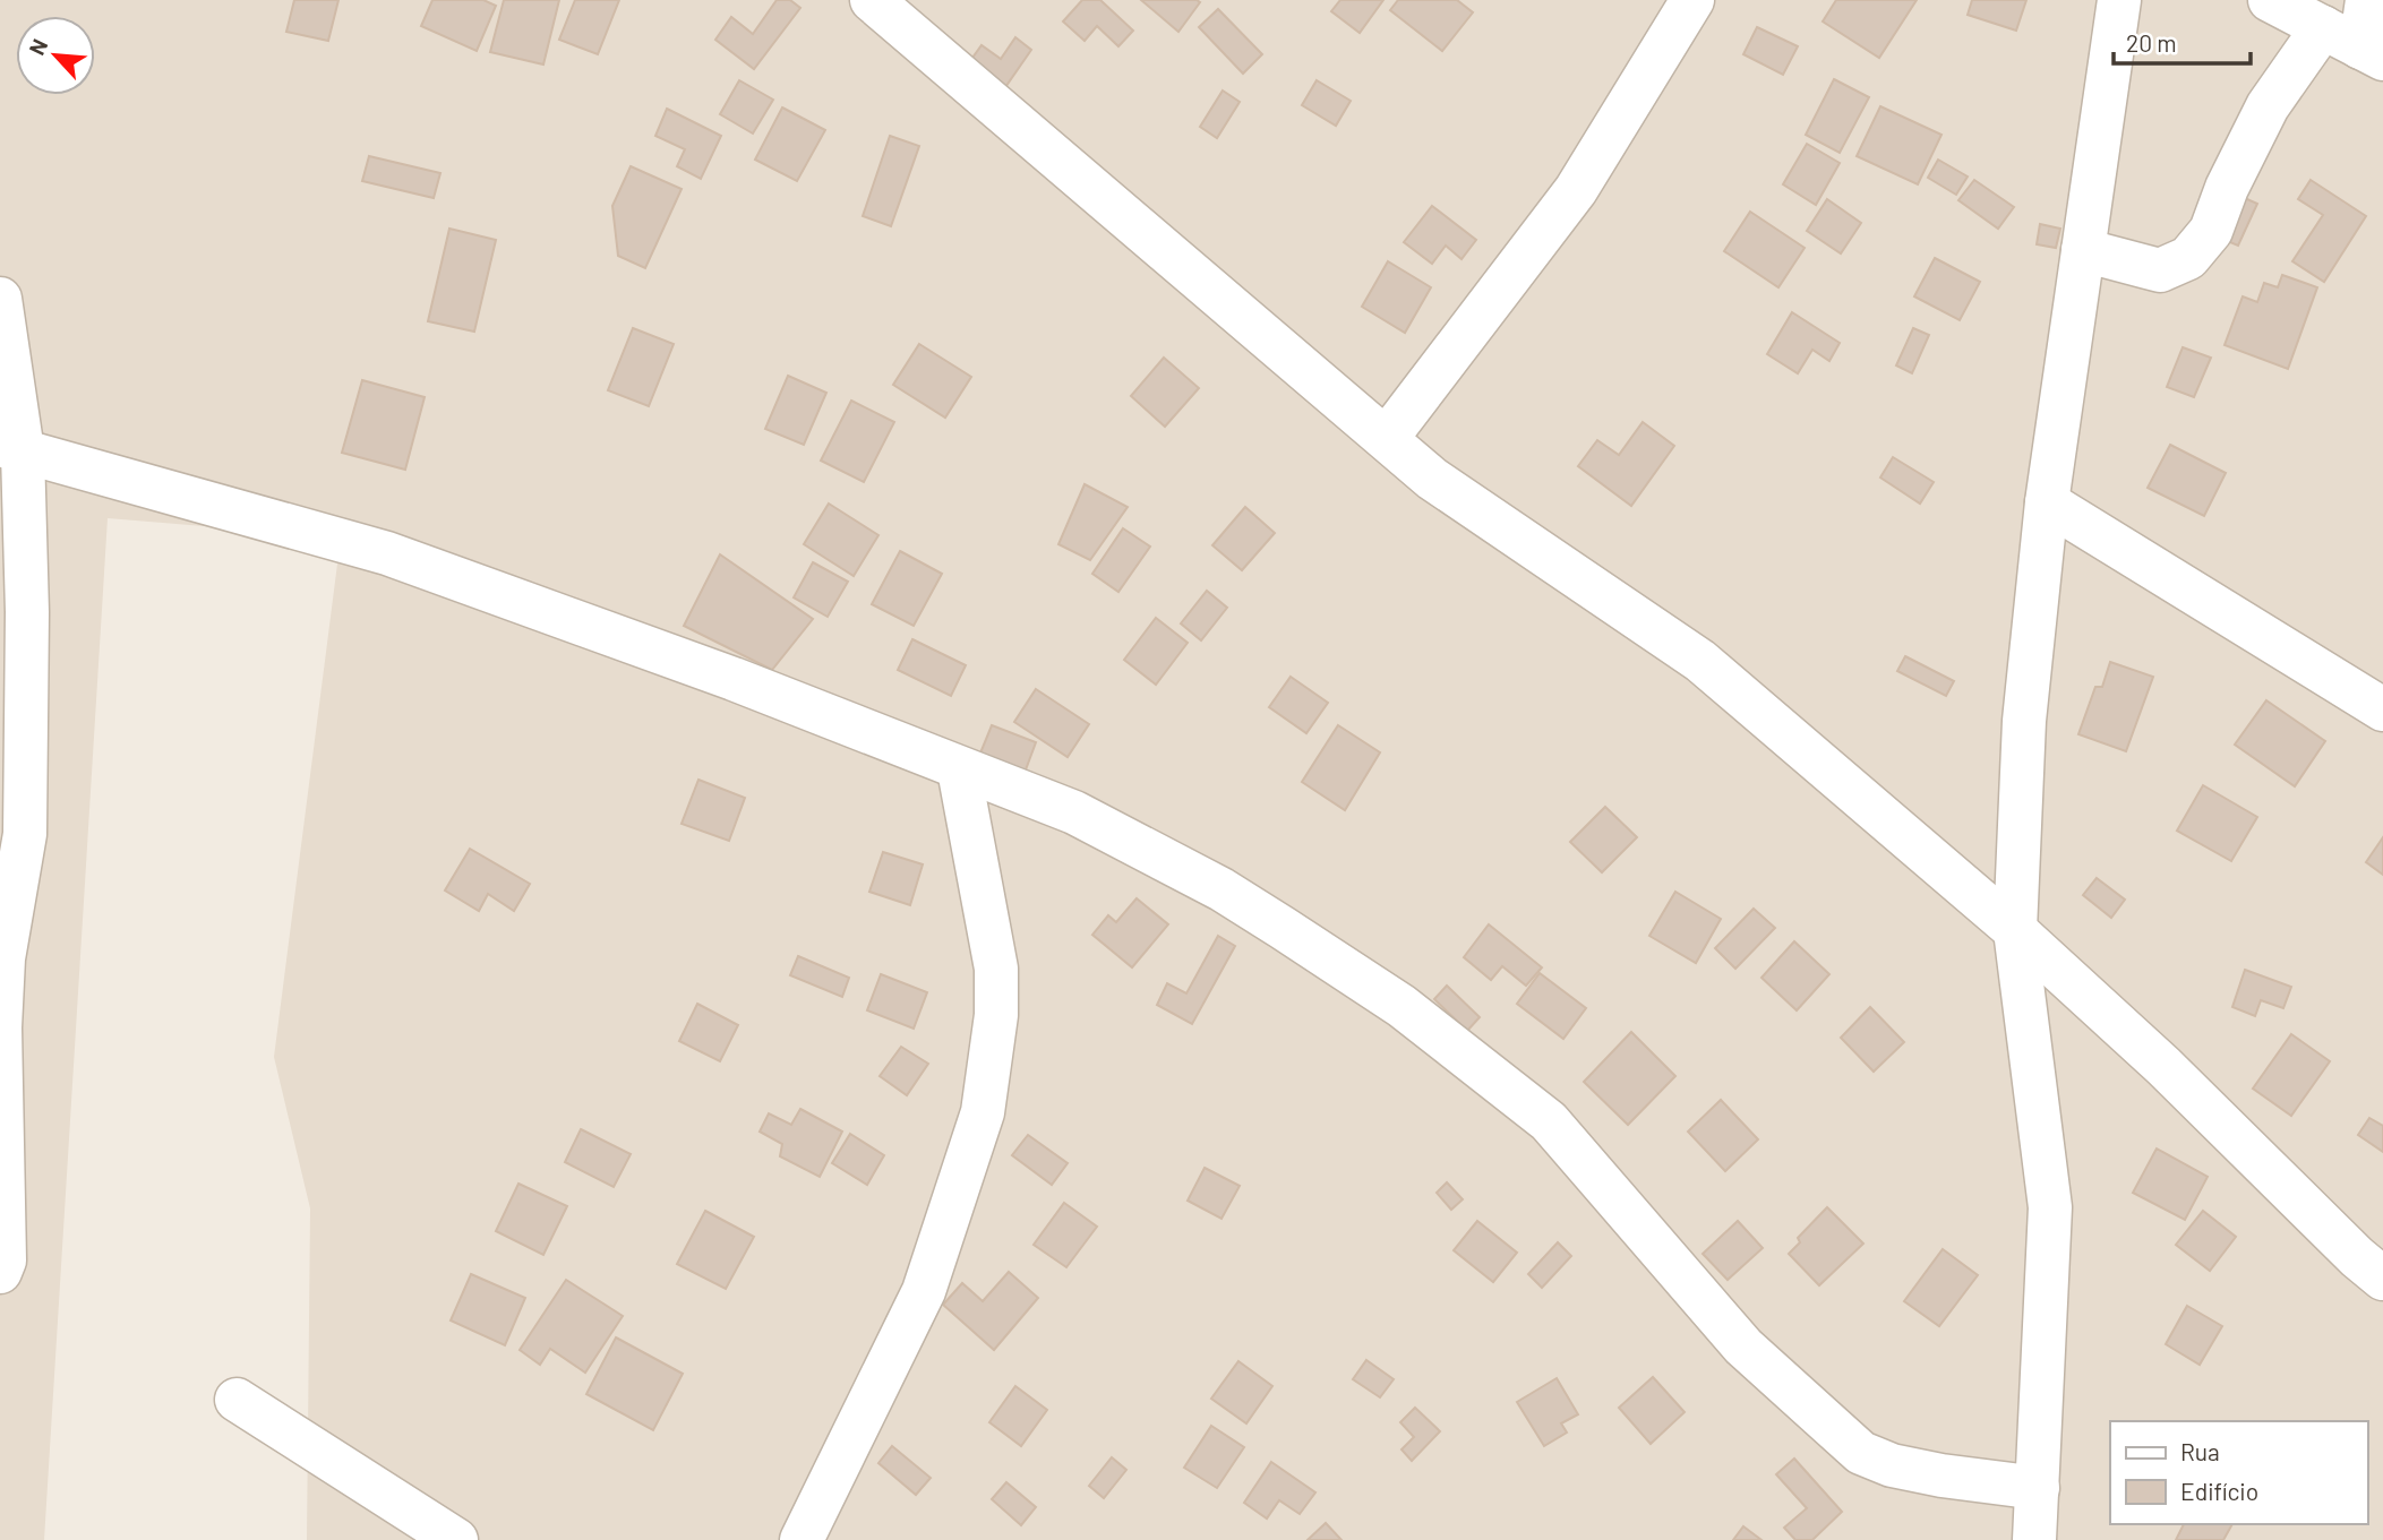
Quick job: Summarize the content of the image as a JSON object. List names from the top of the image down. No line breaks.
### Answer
{"legend":["Rua","Edifício"],"scale_bar":"20 m","north":"top left"}
